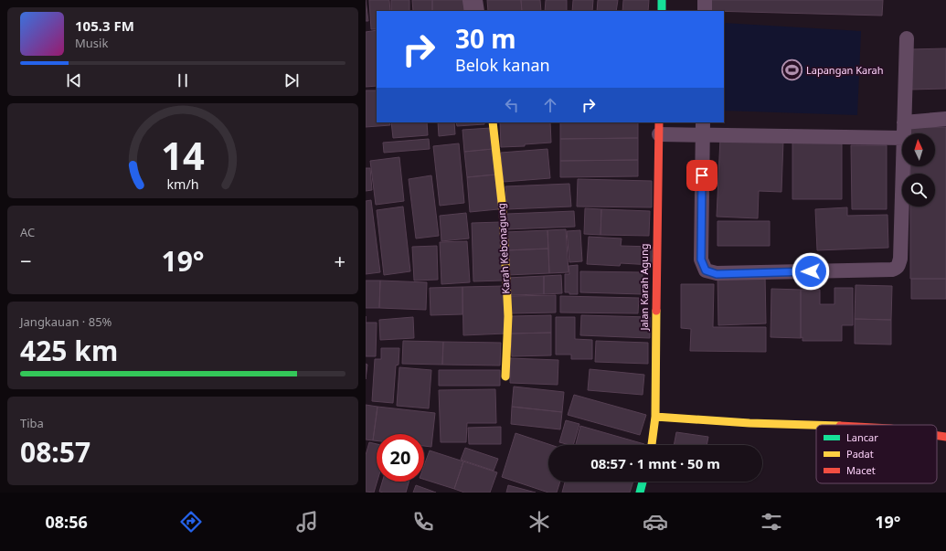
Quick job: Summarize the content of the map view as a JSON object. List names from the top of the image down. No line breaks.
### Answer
{"streets":{"street":["Karah Kebonagung","Jalan Karah Agung"]},"places":{"sports":["Lapangan Karah"]},"legend":["Lancar","Padat","Macet"],"north":"top","page":{"turn":["30 m","Belok kanan"],"song":["105.3 FM","Musik"],"tile":["AC",["Jangkauan · 85%","425 km"],["Tiba","08:57"]],"heat":["−","19°","+"],"limit":"20","trip":"08:57 · 1 mnt · 50 m","tabs":["08:56","19°"],"gauge":["14","km/h"]}}
